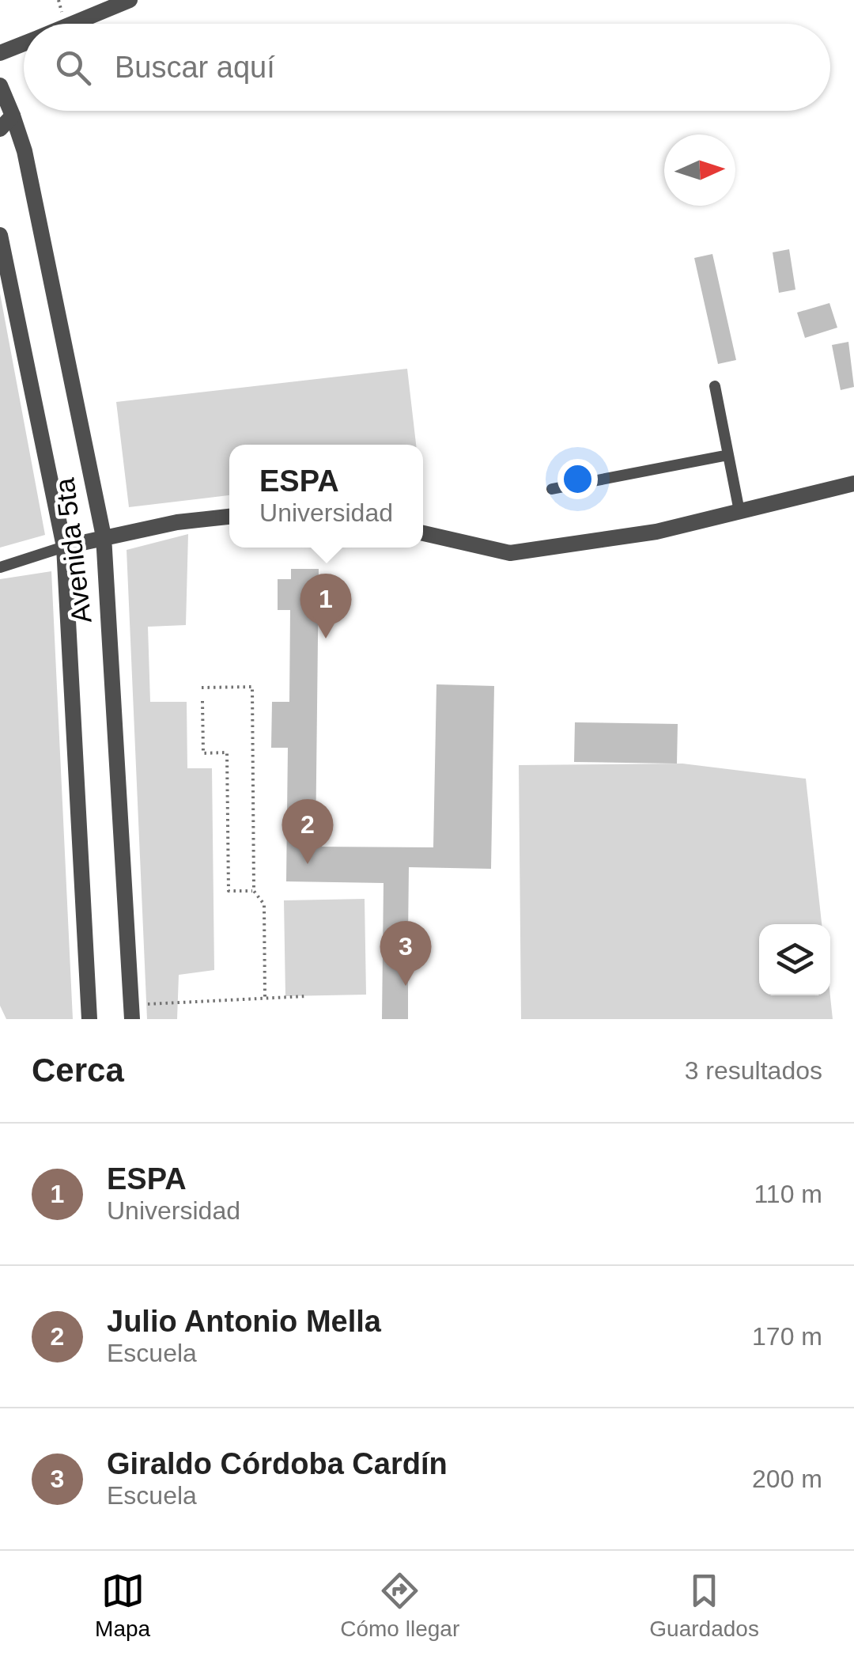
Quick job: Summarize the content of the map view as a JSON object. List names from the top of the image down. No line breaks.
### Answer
{"streets":{"street":["Avenida 5ta"]},"north":"right","page":{"search":"Buscar aquí","popup":["ESPA","Universidad"],"pins":["1","2","3"],"heading":["Cerca","3 resultados"],"list":[{"mark":"1","name":"ESPA","note":"Universidad","value":"110 m"},{"mark":"2","name":"Julio Antonio Mella","note":"Escuela","value":"170 m"},{"mark":"3","name":"Giraldo Córdoba Cardín","note":"Escuela","value":"200 m"}],"nav":["Mapa","Cómo llegar","Guardados"]}}
